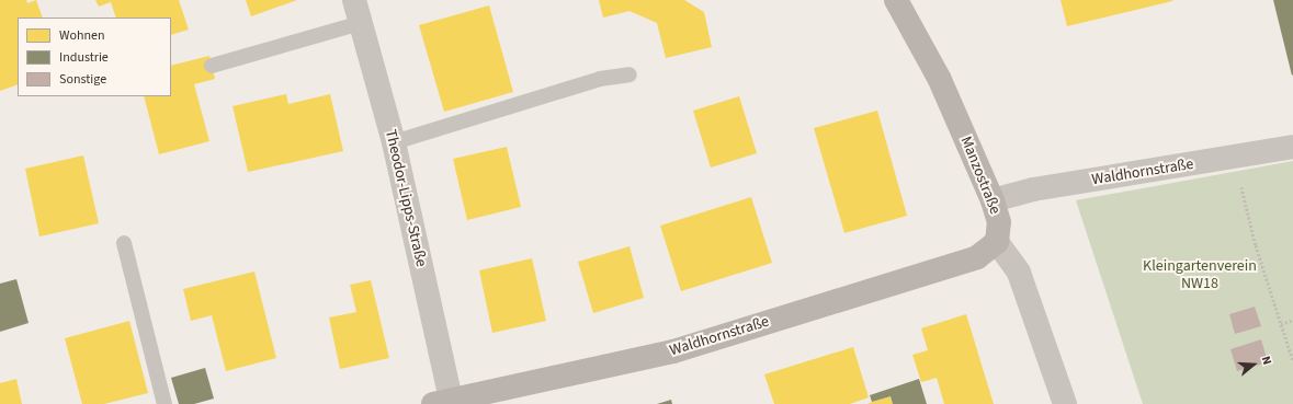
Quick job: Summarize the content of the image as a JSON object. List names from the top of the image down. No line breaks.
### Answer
{"streets":{"street":["Waldhornstraße","Manzostraße","Theodor-Lipps-Straße"]},"crossings":[["Waldhornstraße","Manzostraße"],["Waldhornstraße","Theodor-Lipps-Straße"]],"parks":["Kleingartenverein NW18"],"legend":["Wohnen","Industrie","Sonstige"],"north":"right"}
